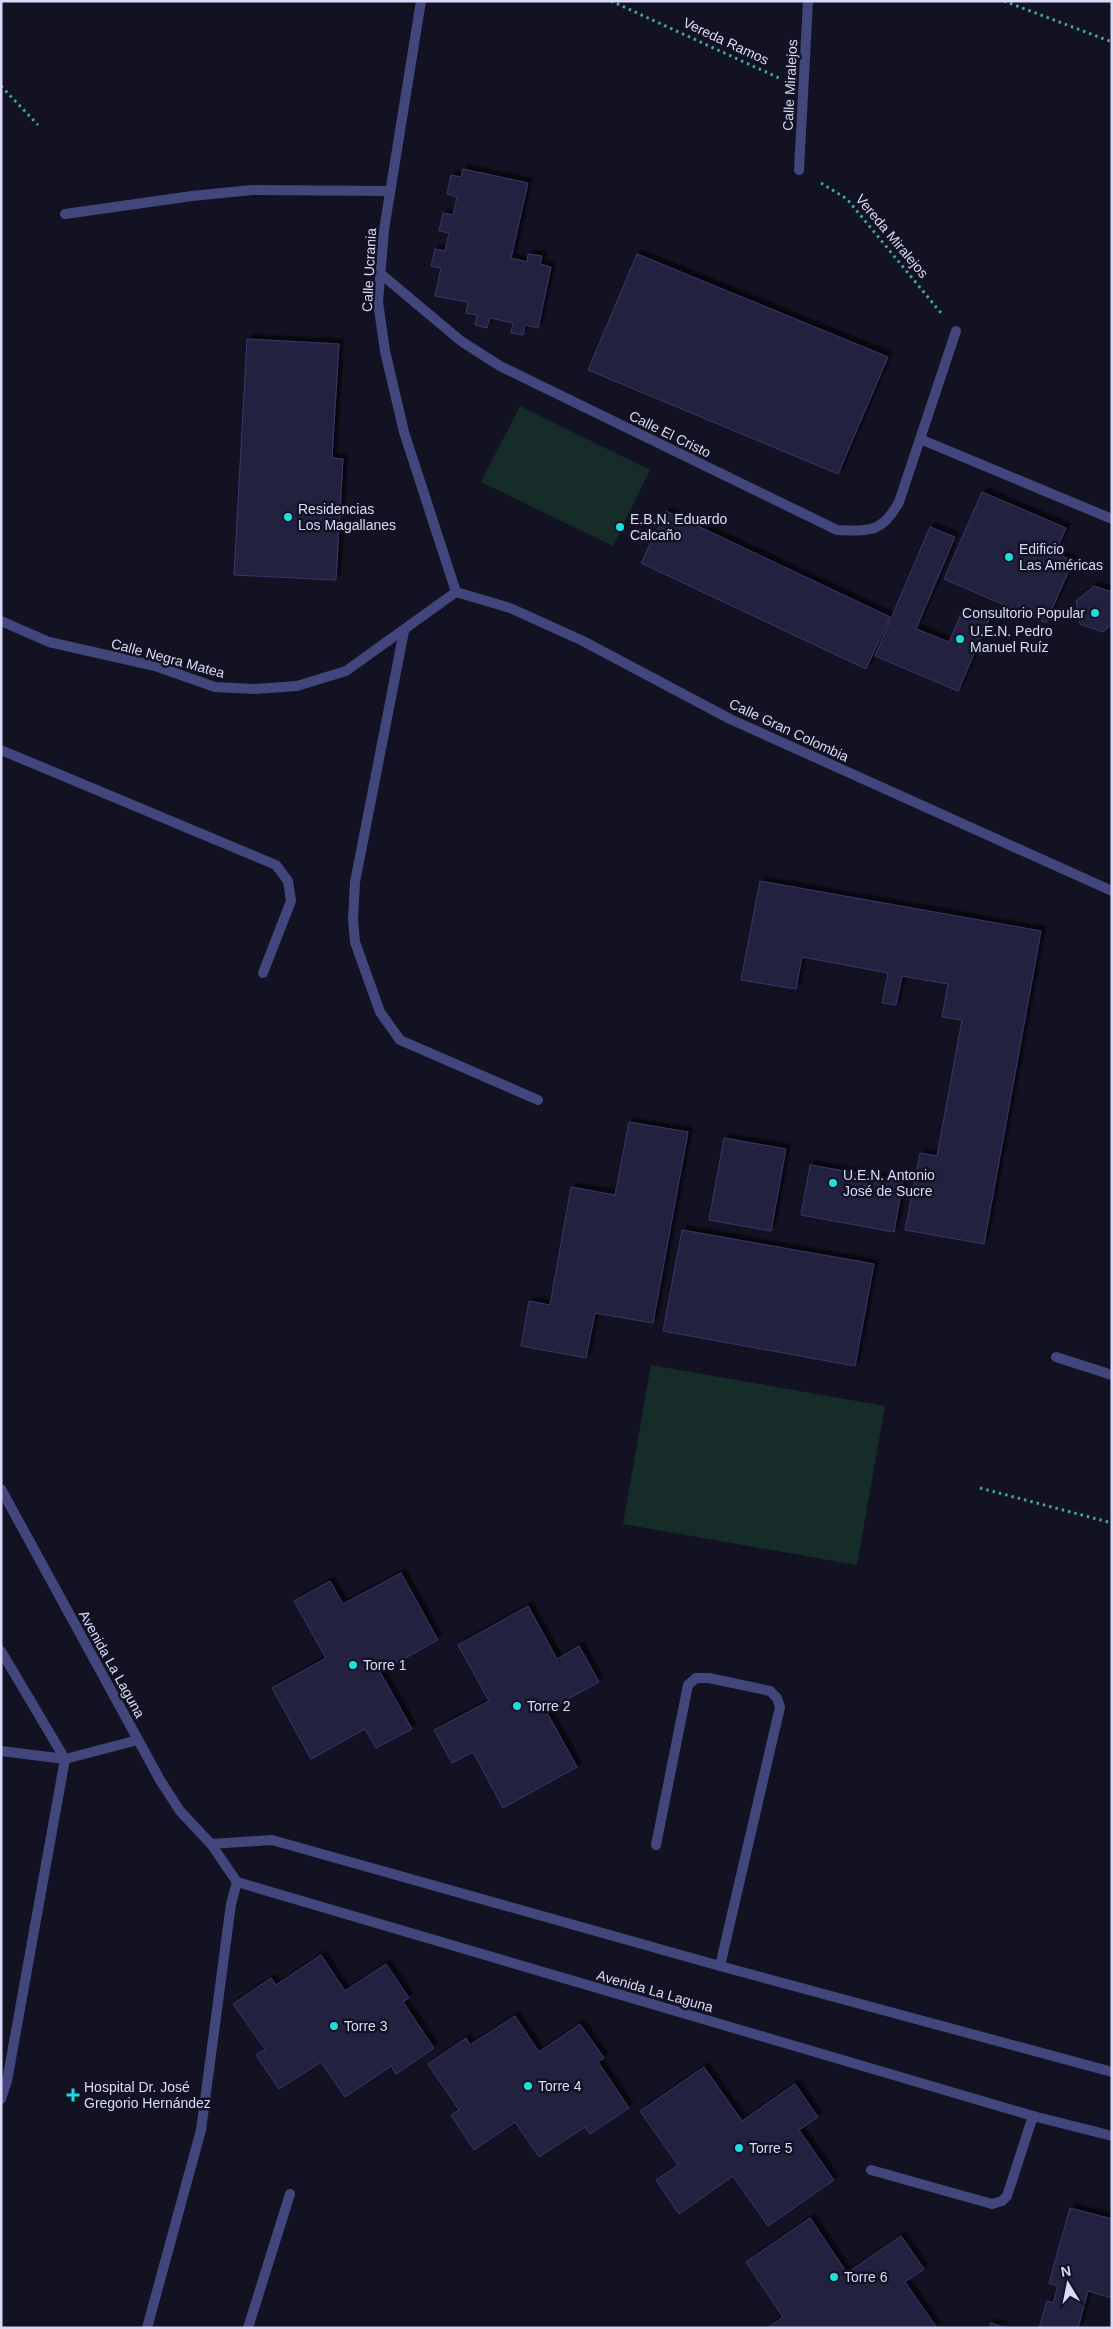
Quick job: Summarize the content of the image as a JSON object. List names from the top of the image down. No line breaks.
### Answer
{"streets":{"street":["Calle Miralejos","Calle Ucrania","Calle El Cristo","Calle Negra Matea","Calle Gran Colombia","Avenida La Laguna"],"path":["Vereda Ramos","Vereda Miralejos"]},"crossings":[["Vereda Ramos","Calle Miralejos"],["Calle Miralejos","Vereda Miralejos"],["Vereda Miralejos","Calle El Cristo"],["Calle Ucrania","Calle El Cristo"],["Calle Ucrania","Calle Negra Matea"],["Calle Ucrania","Calle Gran Colombia"],["Calle Negra Matea","Calle Gran Colombia"]],"places":{"other":["Residencias Los Magallanes","E.B.N. Eduardo Calcaño","Edificio Las Américas","Consultorio Popular","U.E.N. Pedro Manuel Ruíz","U.E.N. Antonio José de Sucre","Torre 1","Torre 2","Torre 3","Torre 4","Torre 5","Torre 6"],"health":["Hospital Dr. José Gregorio Hernández"]},"north":"top"}
